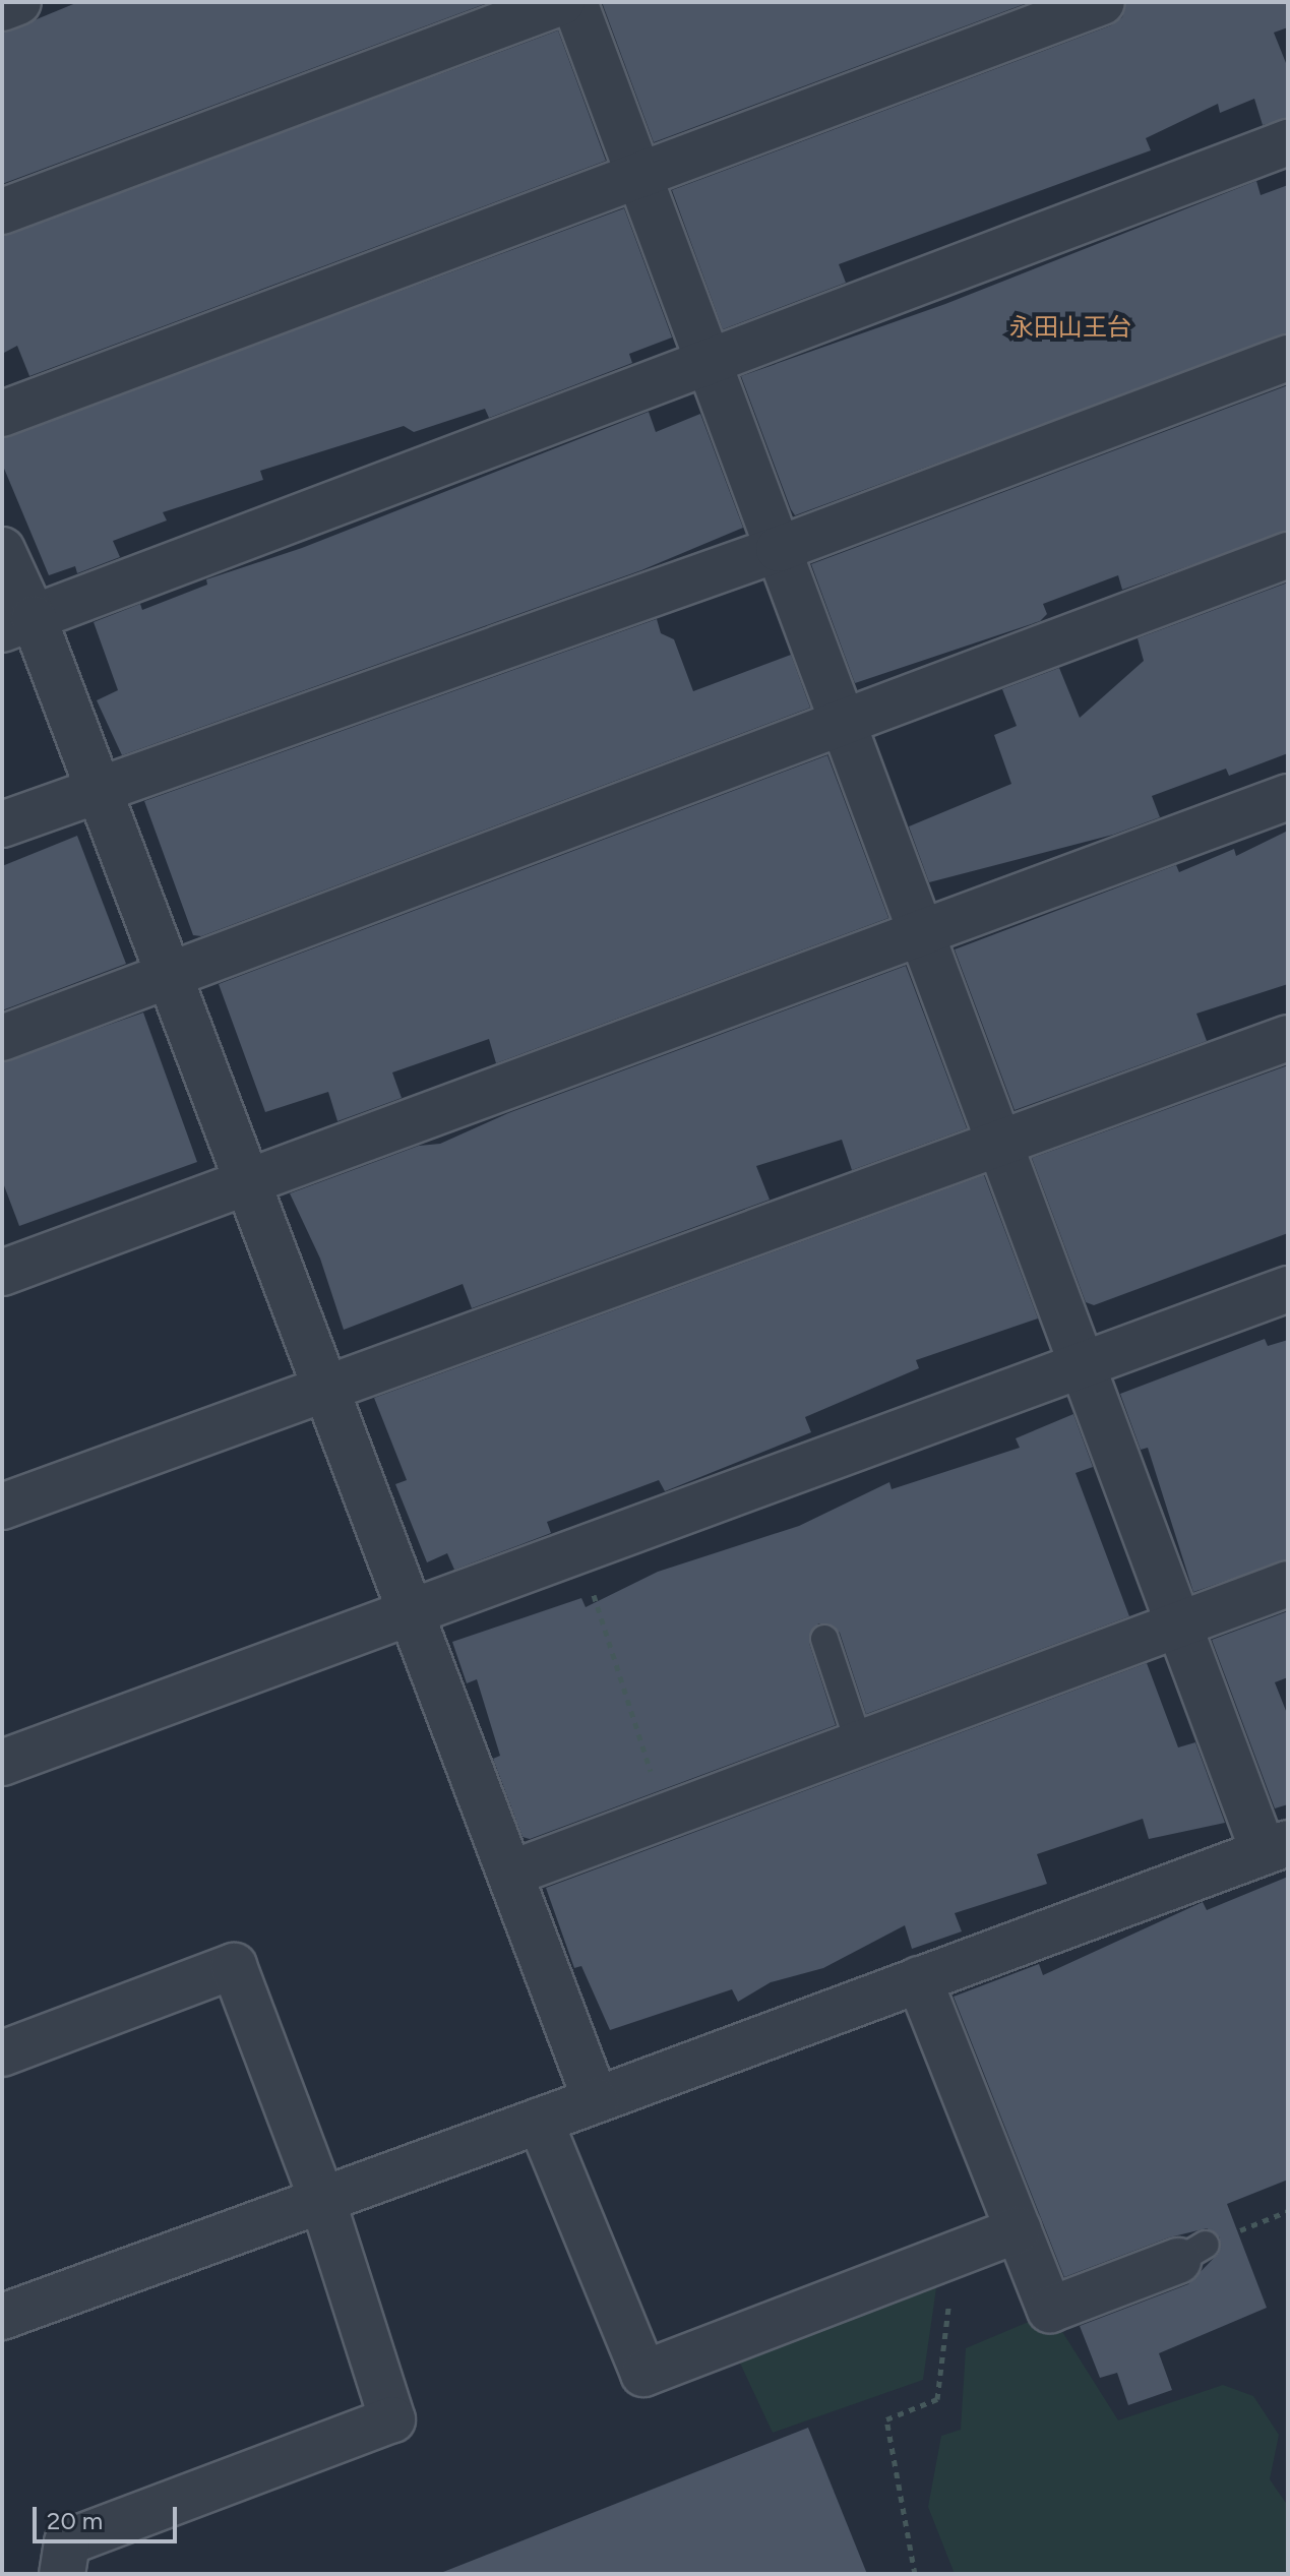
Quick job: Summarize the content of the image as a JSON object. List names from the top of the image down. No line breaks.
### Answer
{"districts":["永田山王台"],"scale_bar":"20 m"}
